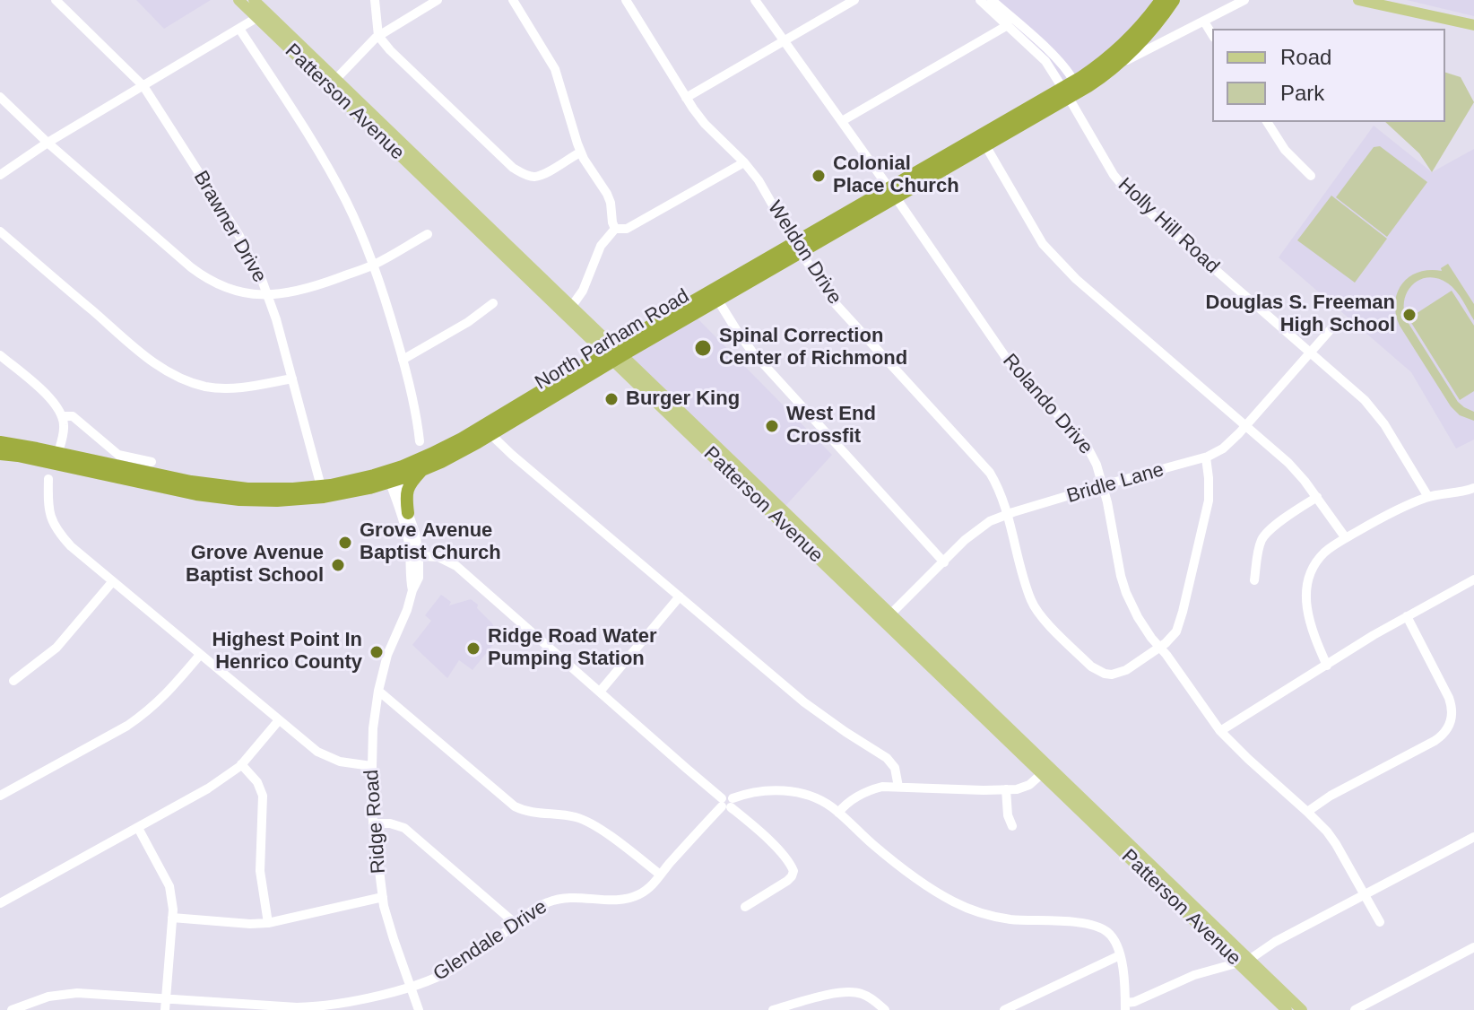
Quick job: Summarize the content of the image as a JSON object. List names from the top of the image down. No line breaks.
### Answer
{"streets":{"highway":["North Parham Road"],"main road":["Patterson Avenue"],"street":["Holly Hill Road","Brawner Drive","Weldon Drive","Rolando Drive","Bridle Lane","Ridge Road","Glendale Drive"]},"crossings":[["Patterson Avenue","North Parham Road"],["Patterson Avenue","Bridle Lane"],["Holly Hill Road","North Parham Road"],["Holly Hill Road","Bridle Lane"],["Brawner Drive","North Parham Road"],["Weldon Drive","North Parham Road"],["Weldon Drive","Rolando Drive"],["Weldon Drive","Bridle Lane"],["North Parham Road","Rolando Drive"],["North Parham Road","Ridge Road"],["Rolando Drive","Bridle Lane"],["Ridge Road","Glendale Drive"]],"places":["Colonial Place Church","Douglas S. Freeman High School","Spinal Correction Center of Richmond","Burger King","West End Crossfit","Grove Avenue Baptist Church","Grove Avenue Baptist School","Ridge Road Water Pumping Station","Highest Point In Henrico County"],"legend":["Road","Park"]}
